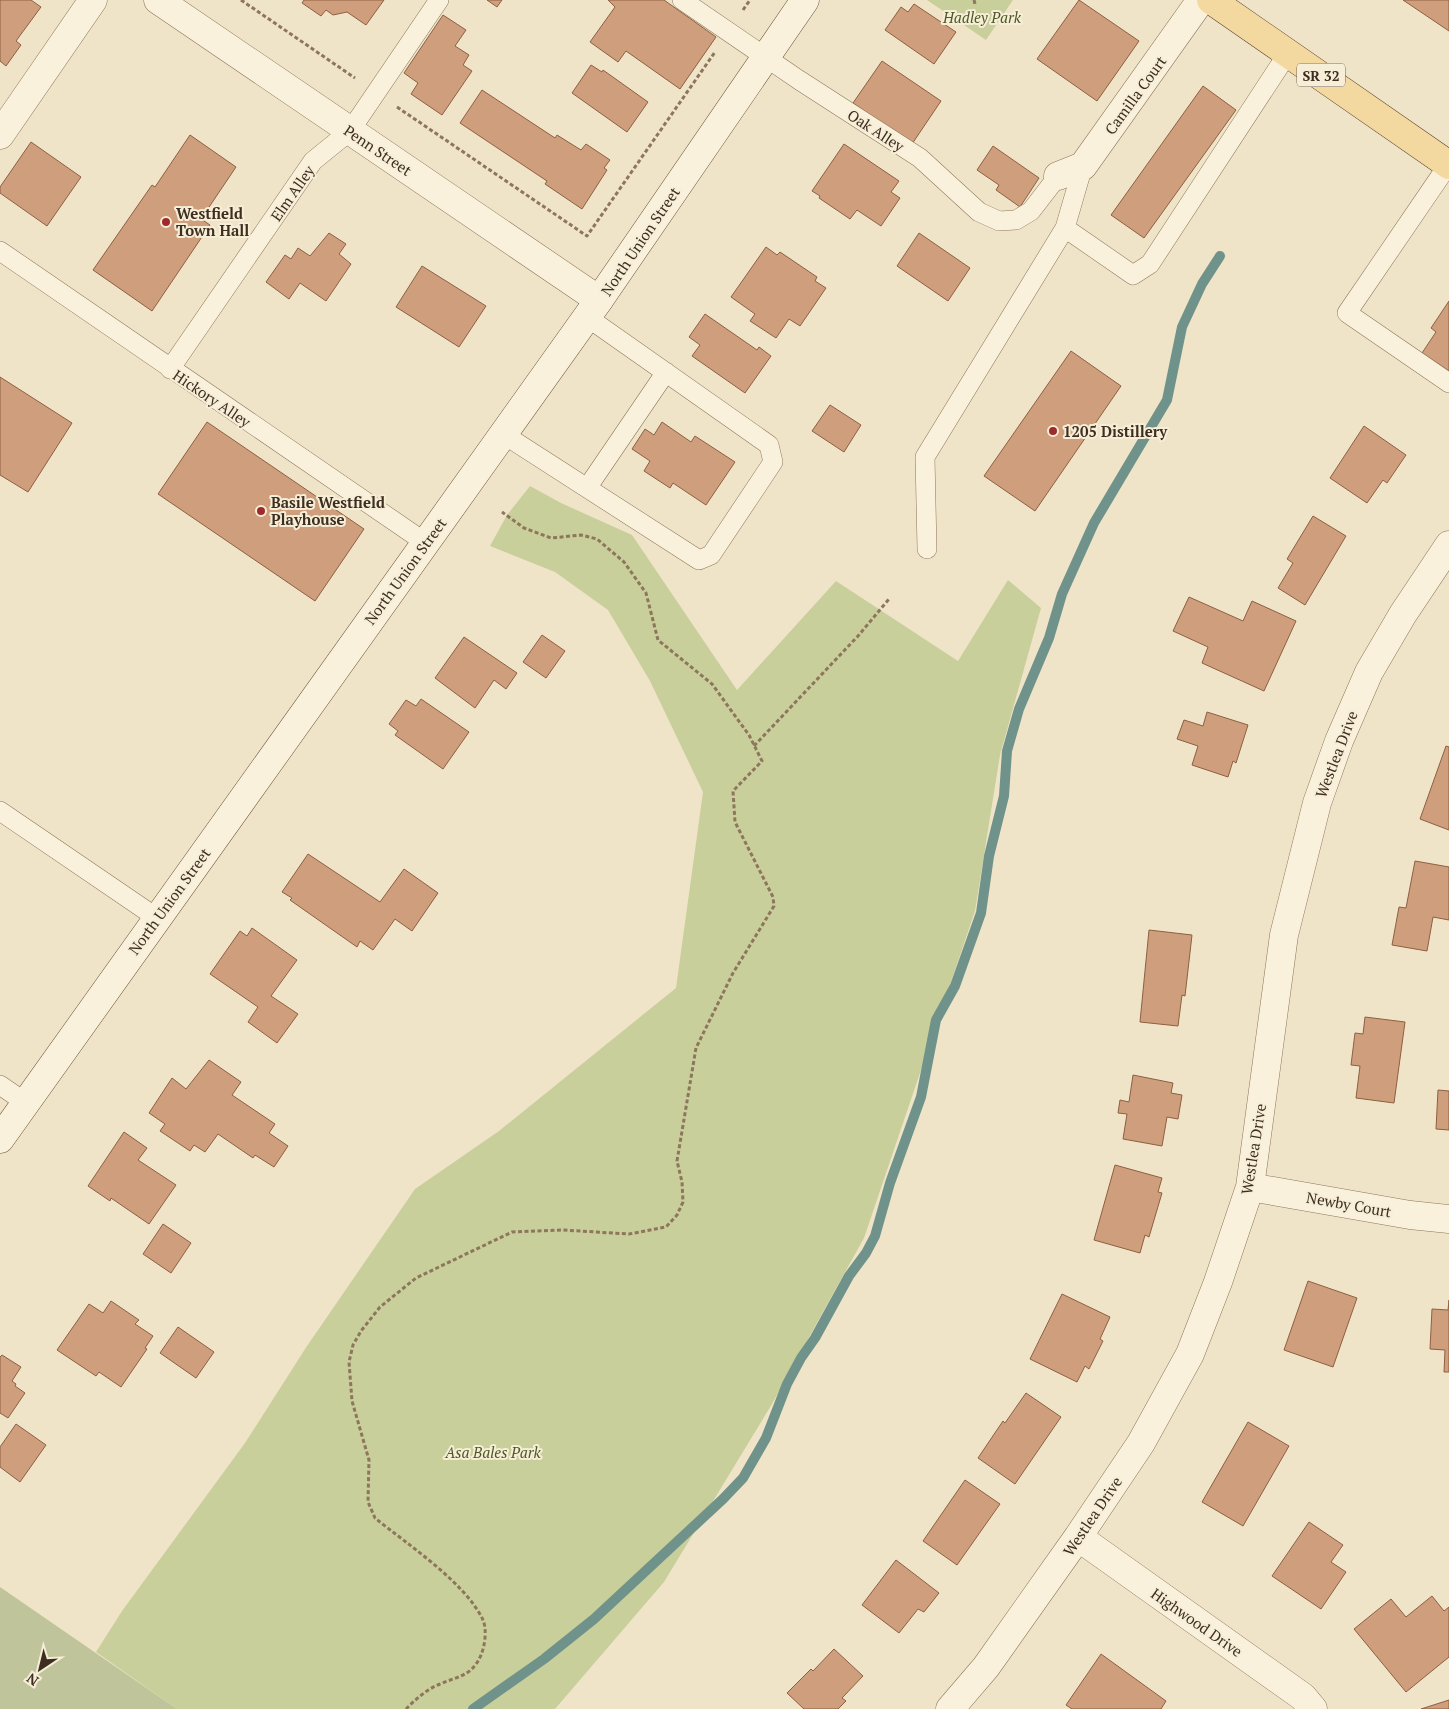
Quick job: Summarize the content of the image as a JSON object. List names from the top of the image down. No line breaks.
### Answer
{"streets":{"main road":["SR 32"],"street":["Camilla Court","Penn Street","North Union Street","Westlea Drive","Newby Court","Highwood Drive"],"lane":["Oak Alley","Elm Alley","Hickory Alley"]},"crossings":[["Oak Alley","North Union Street"],["Penn Street","Elm Alley"],["Penn Street","North Union Street"],["Elm Alley","Hickory Alley"],["North Union Street","Hickory Alley"],["Westlea Drive","Newby Court"],["Westlea Drive","Highwood Drive"]],"parks":["Hadley Park","Asa Bales Park"],"places":["Westfield Town Hall","1205 Distillery","Basile Westfield Playhouse"],"north":"bottom left"}
